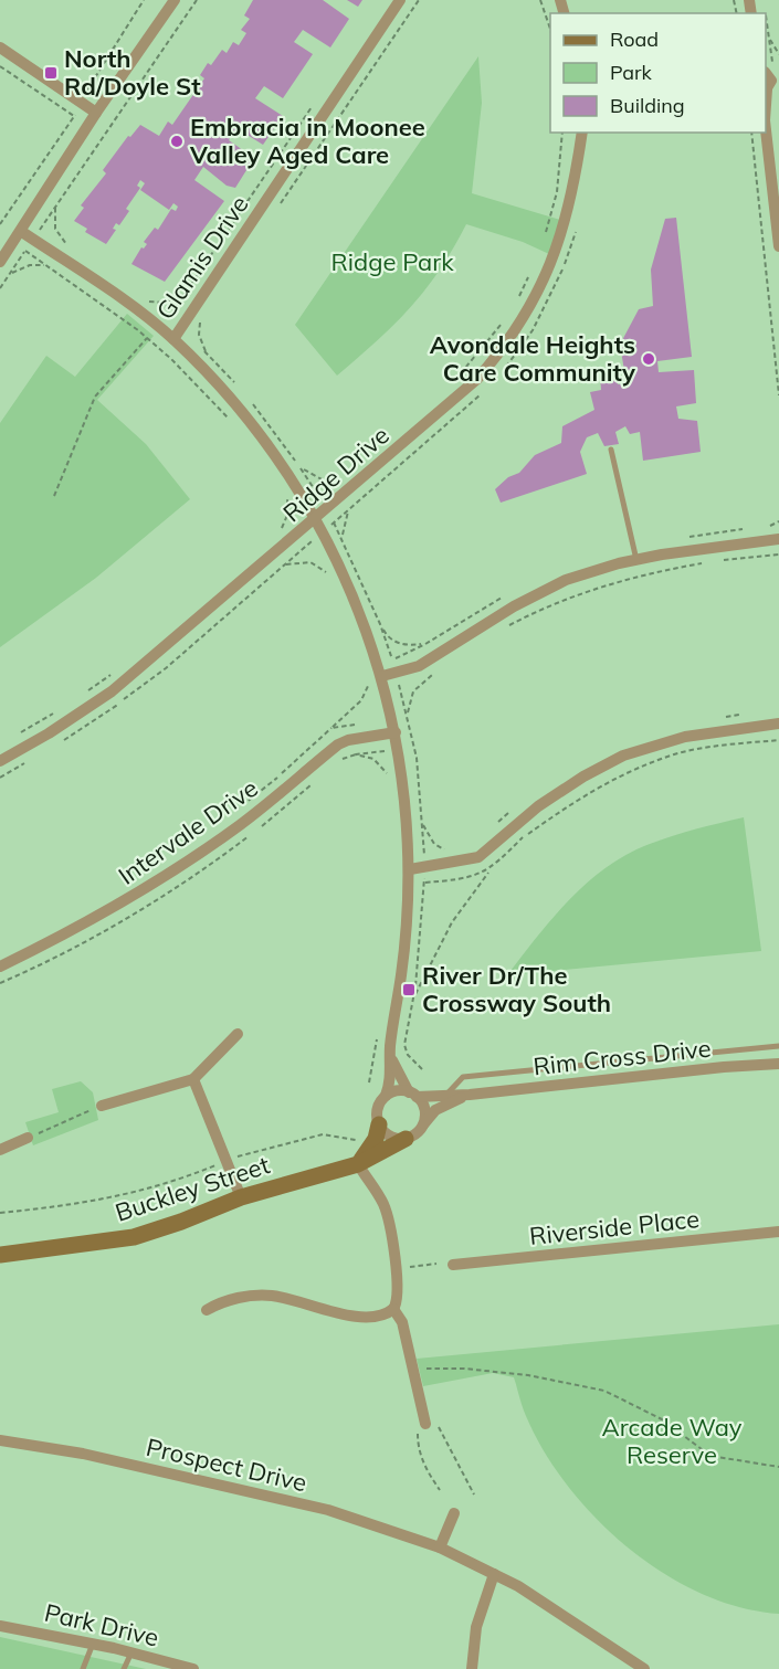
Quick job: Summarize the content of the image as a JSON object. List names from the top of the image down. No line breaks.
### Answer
{"streets":{"street":["Glamis Drive","Ridge Drive","Intervale Drive","Rim Cross Drive","Buckley Street","Riverside Place","Prospect Drive","Park Drive"]},"crossings":[["Rim Cross Drive","Buckley Street"]],"parks":["Ridge Park","Arcade Way Reserve"],"places":{"transit":["North Rd/Doyle St","River Dr/The Crossway South"],"other":["Embracia in Moonee Valley Aged Care","Avondale Heights Care Community"]},"legend":["Road","Park","Building"]}
